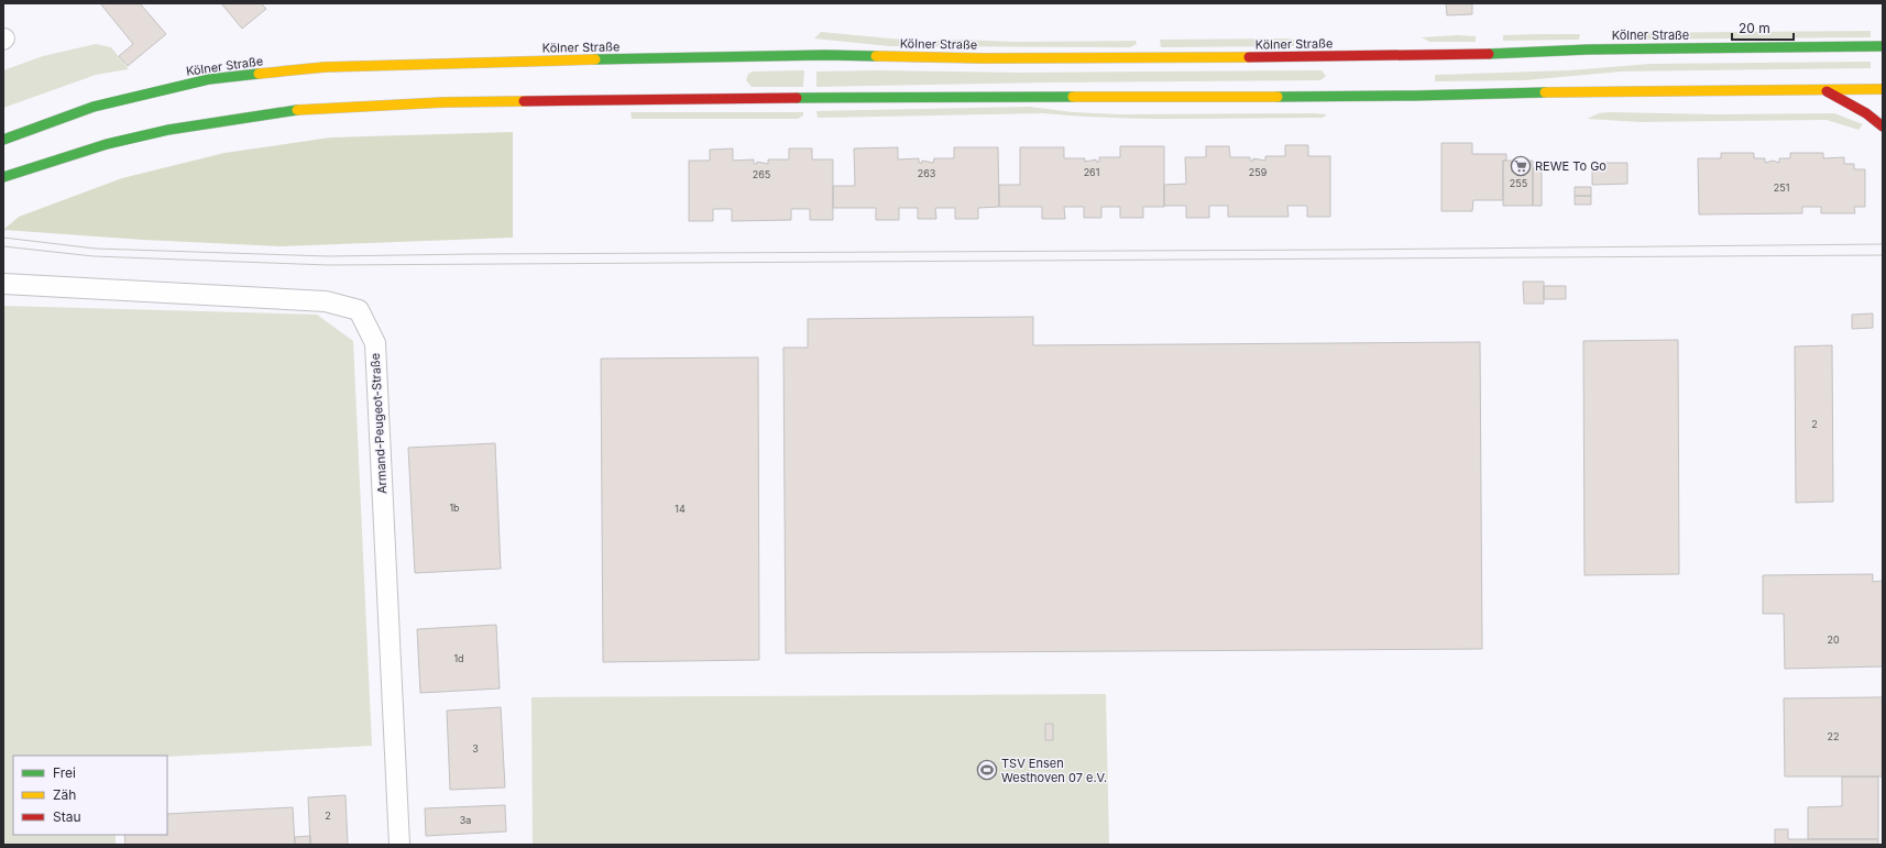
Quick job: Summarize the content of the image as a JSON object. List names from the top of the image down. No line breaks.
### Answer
{"streets":{"main road":["Kölner Straße"],"street":["Armand-Peugeot-Straße"]},"places":{"supermarket":["REWE To Go"],"sports":["TSV Ensen Westhoven 07 e.V."]},"house_numbers":["261","259","263","265","255","251","2","1b","14","20","1d","22","3","2","3a"],"legend":["Frei","Zäh","Stau"],"scale_bar":"20 m"}
